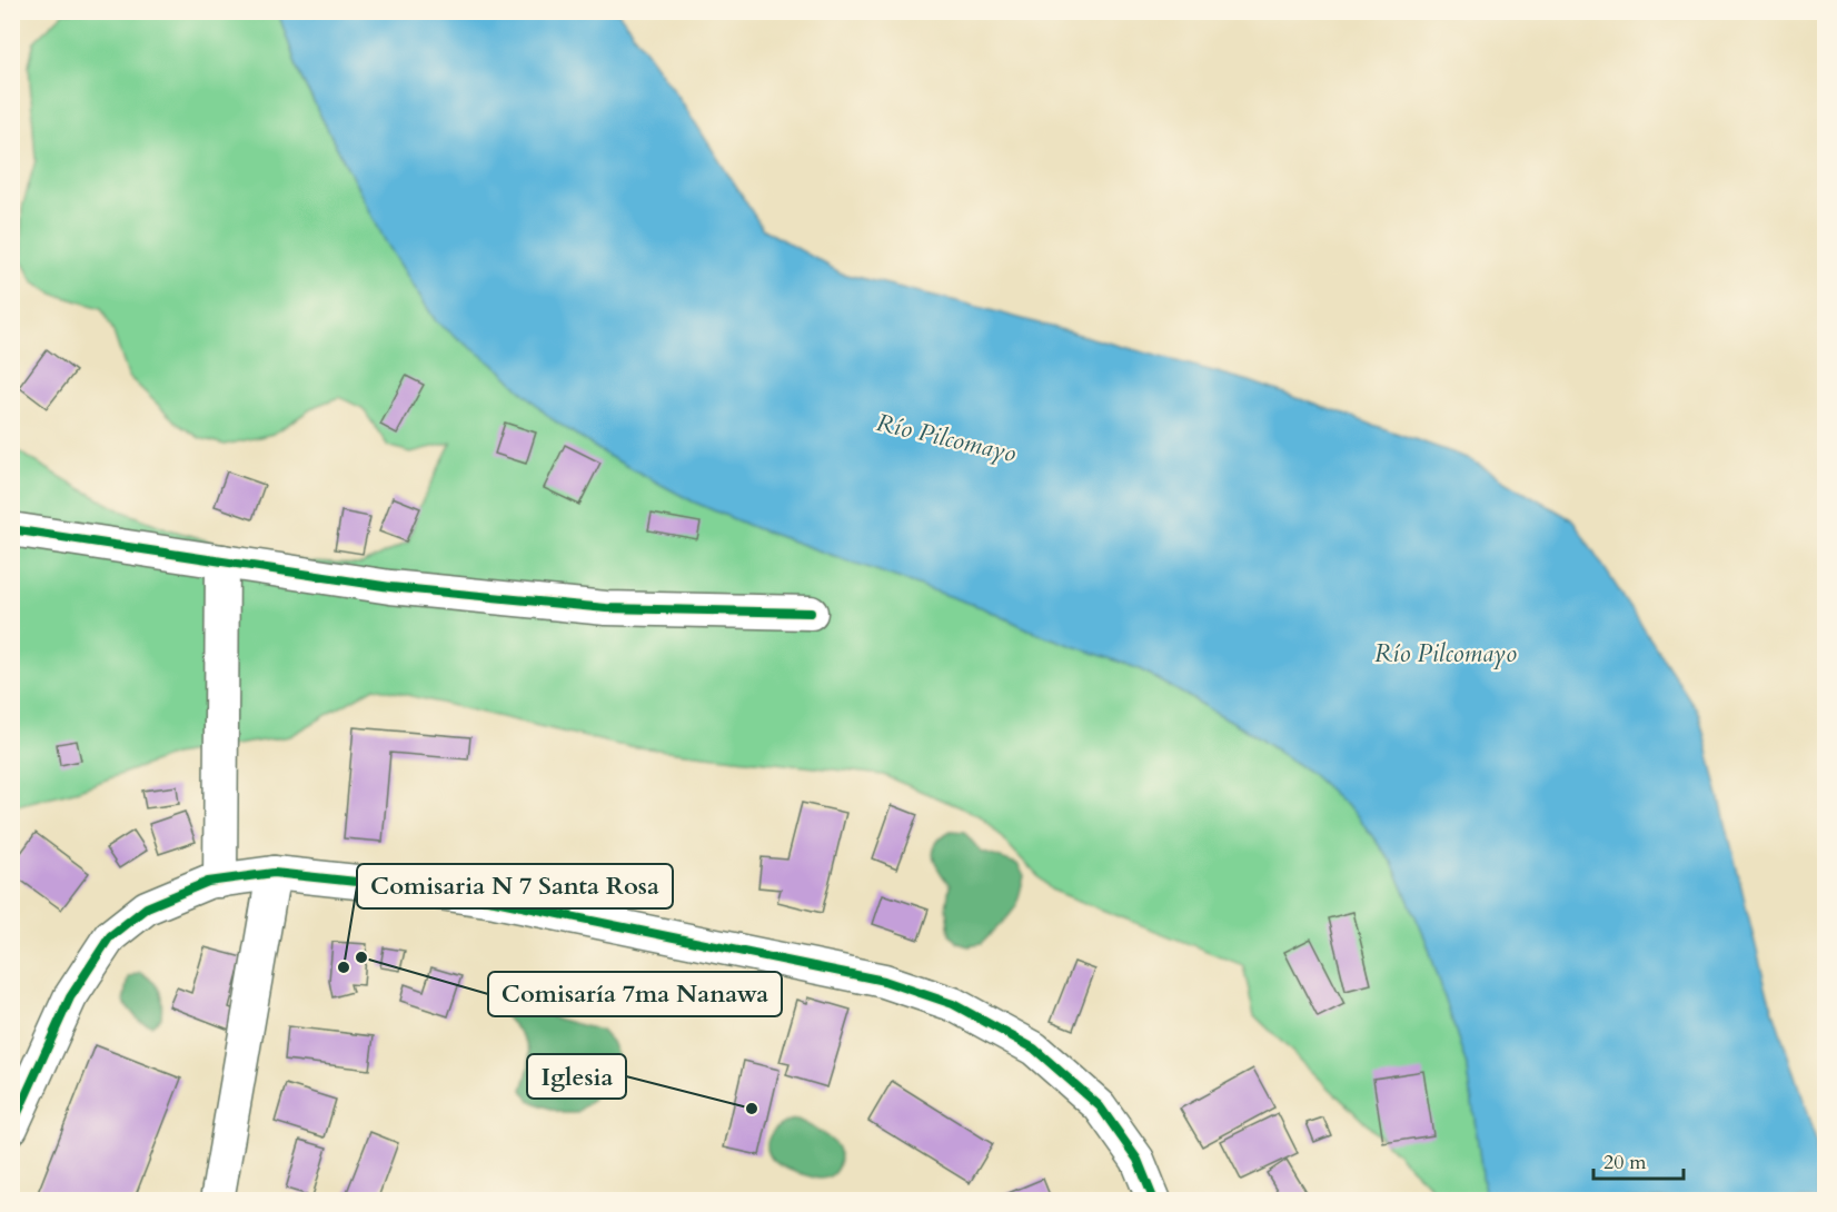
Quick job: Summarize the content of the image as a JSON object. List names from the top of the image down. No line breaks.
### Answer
{"water":["Río Pilcomayo"],"places":["Comisaría 7ma Nanawa","Comisaria N 7 Santa Rosa","Iglesia"],"scale_bar":"20 m"}
